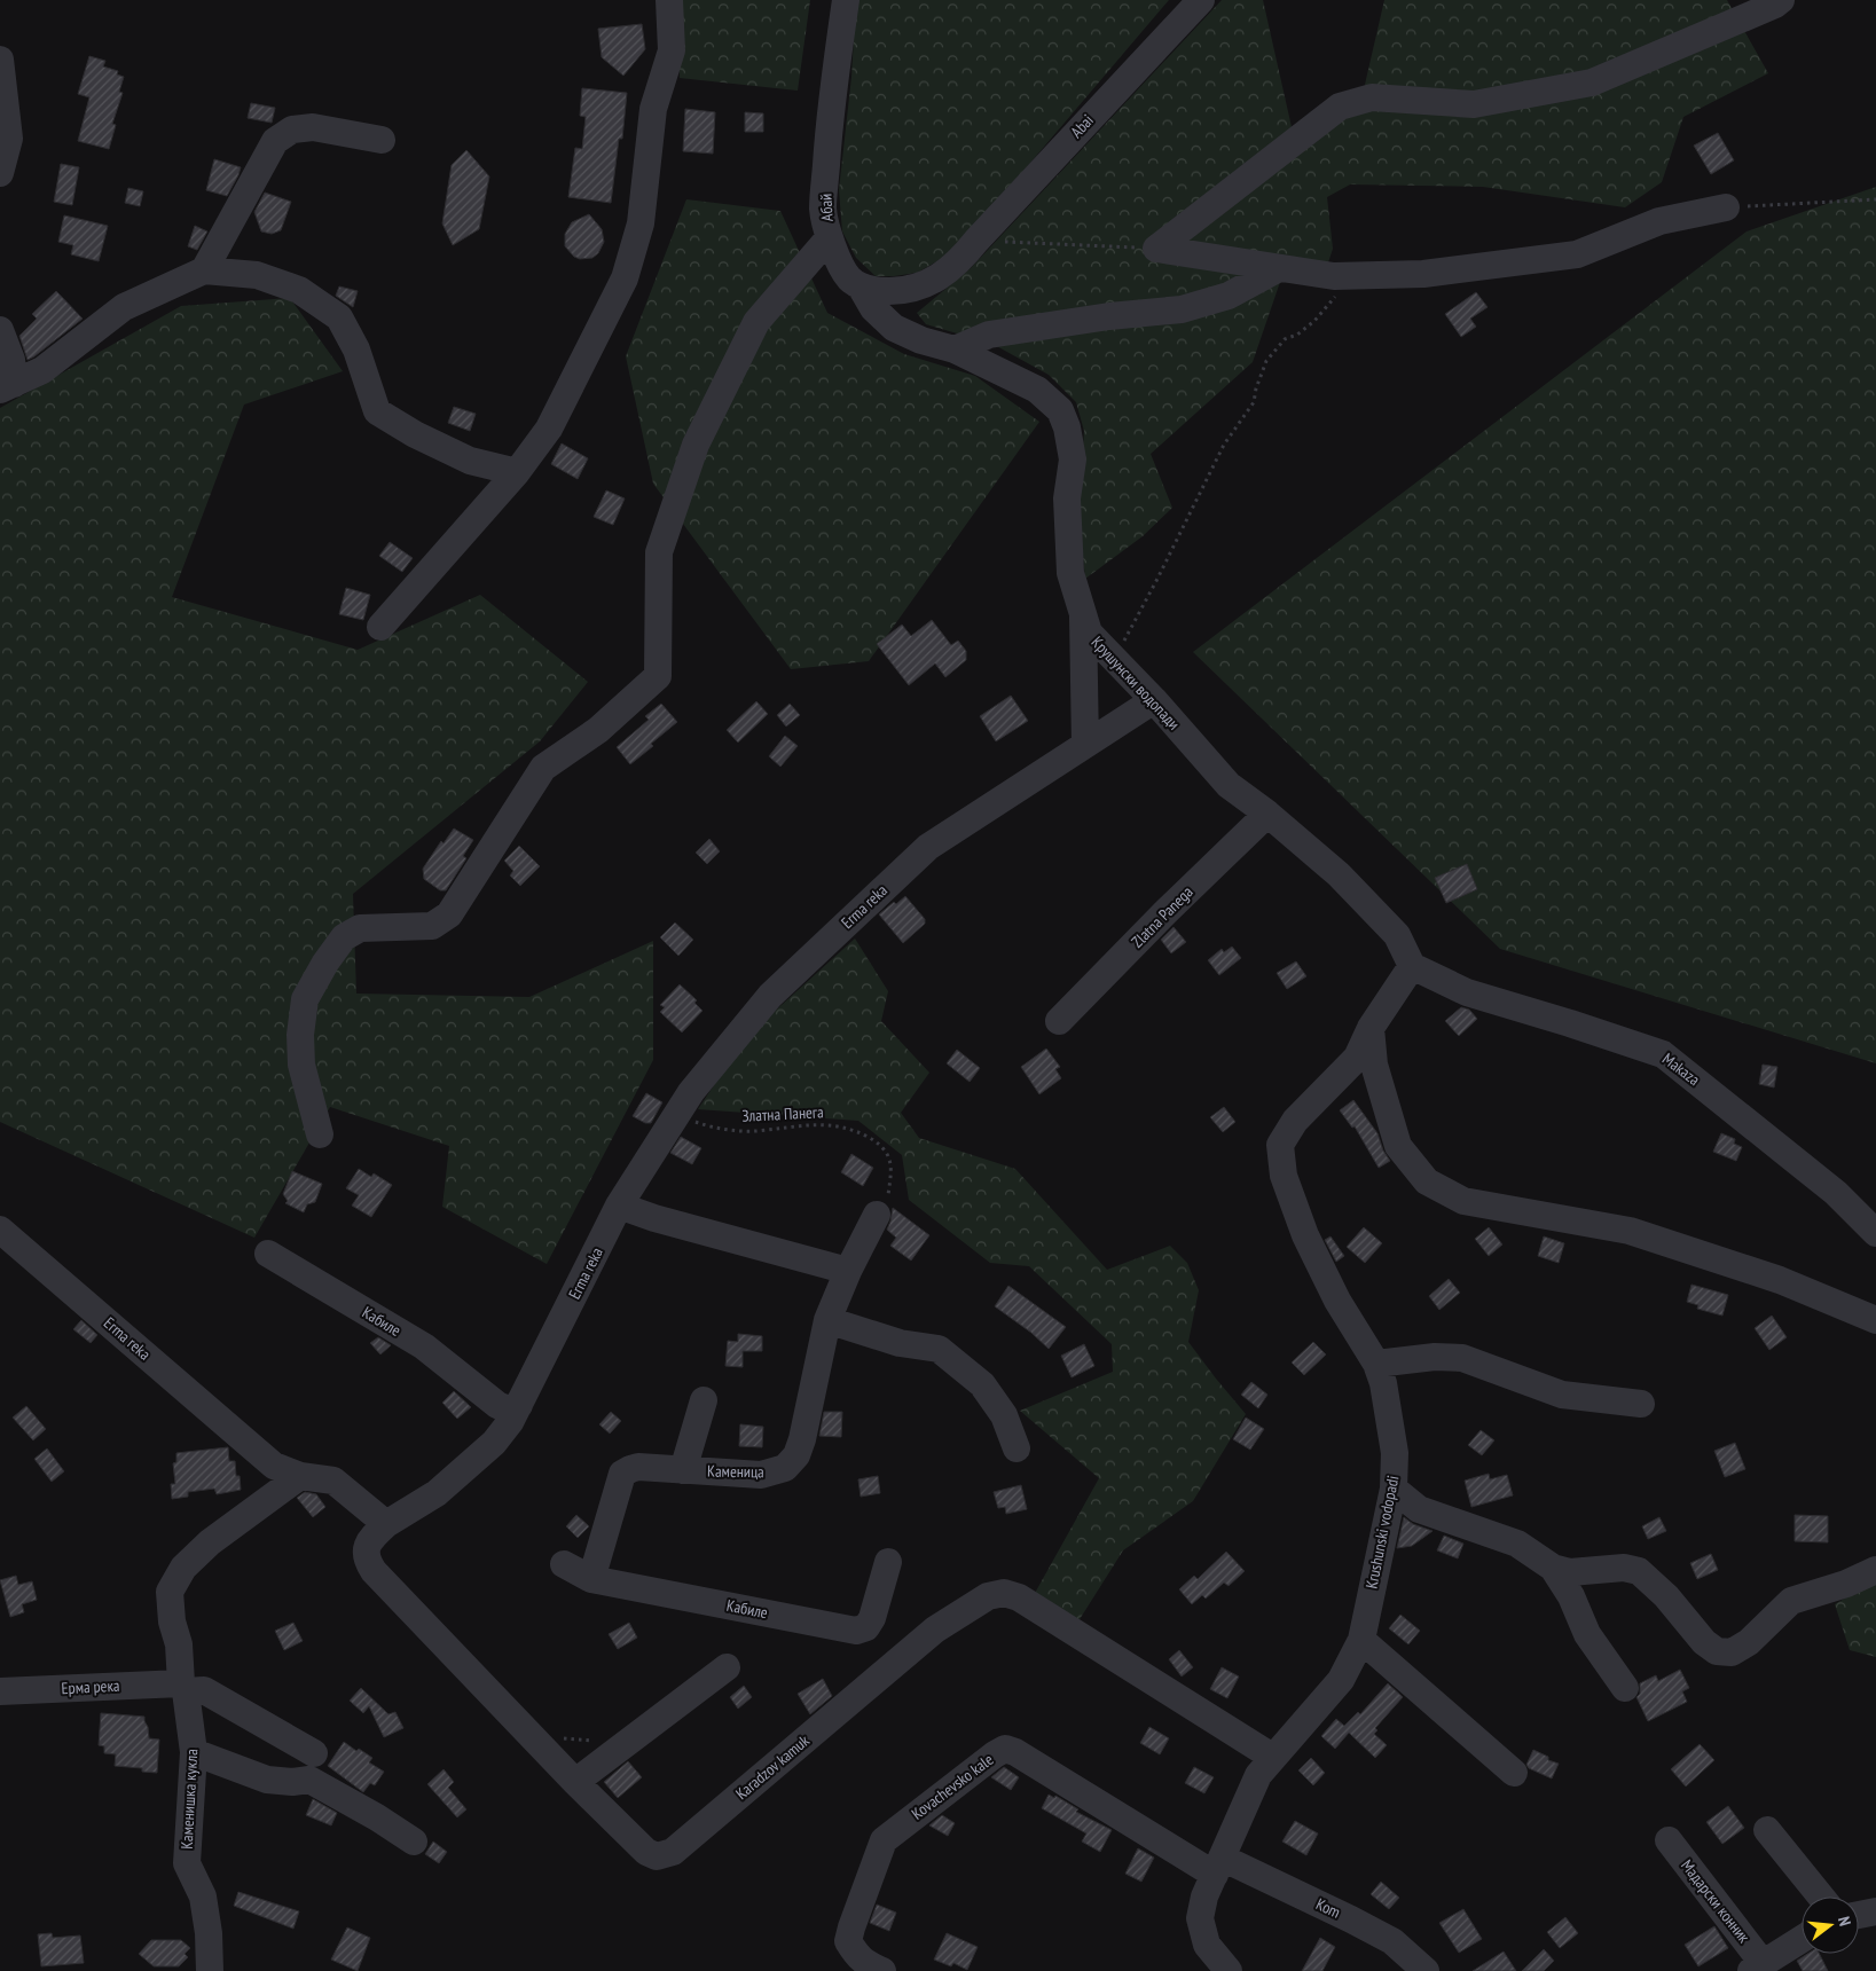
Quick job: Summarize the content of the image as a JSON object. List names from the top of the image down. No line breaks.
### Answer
{"streets":{"street":["Abai","Абай","Крушунски водопади","Erma reka","Zlatna Panega","Makaza","Кабиле","Каменица","Krushunski vodopadi","Ерма река","Karadzov kamuk","Kovachevsko kale","Каменишка кукла","Мадарски конник","Kom"],"path":["Златна Панега"]},"crossings":[["Абай","Крушунски водопади"],["Крушунски водопади","Erma reka"],["Крушунски водопади","Zlatna Panega"],["Крушунски водопади","Makaza"],["Крушунски водопади","Krushunski vodopadi"],["Erma reka","Златна Панега"],["Erma reka","Кабиле"],["Erma reka","Karadzov kamuk"],["Erma reka","Каменишка кукла"],["Makaza","Krushunski vodopadi"],["Златна Панега","Каменица"],["Кабиле","Каменица"],["Krushunski vodopadi","Karadzov kamuk"],["Krushunski vodopadi","Kovachevsko kale"],["Krushunski vodopadi","Kom"],["Ерма река","Каменишка кукла"],["Kovachevsko kale","Kom"]],"north":"right"}
